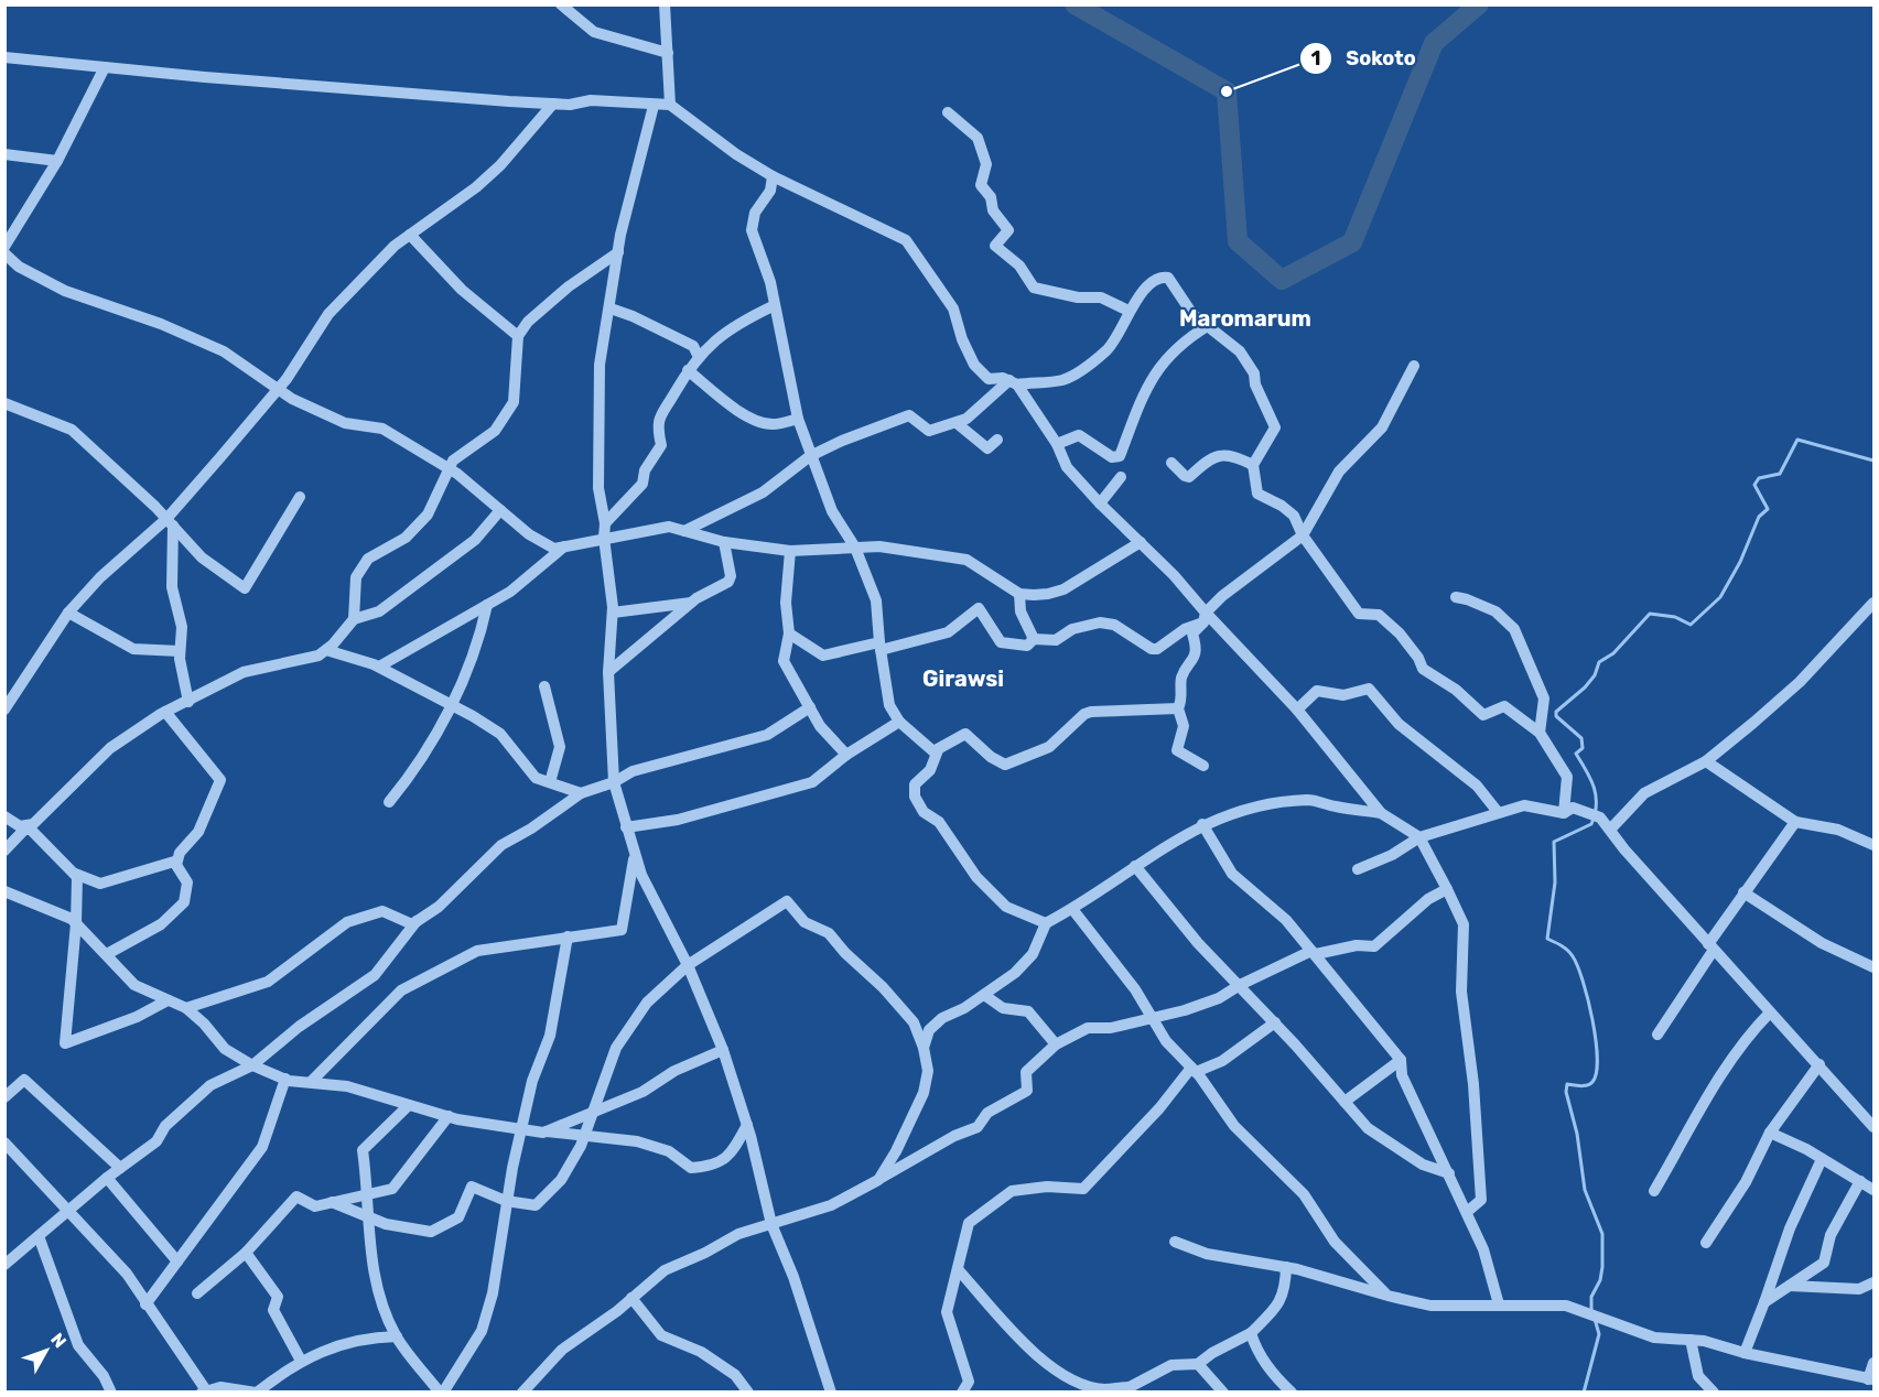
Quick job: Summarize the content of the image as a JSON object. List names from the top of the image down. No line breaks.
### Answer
{"districts":["Maromarum","Girawsi"],"places":["Sokoto"],"north":"top right"}
